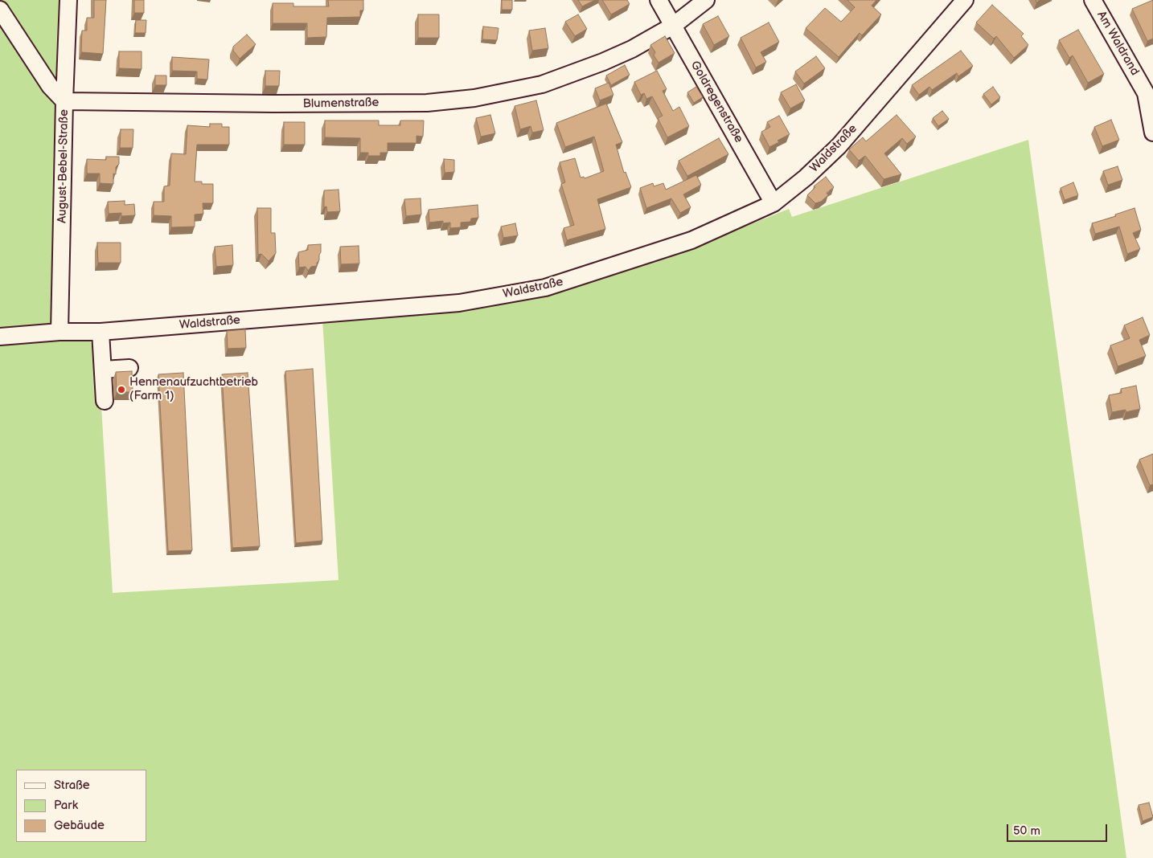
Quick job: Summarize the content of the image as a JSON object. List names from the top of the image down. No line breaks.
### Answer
{"streets":{"street":["Am Waldrand","Goldregenstraße","Blumenstraße","Waldstraße","August-Bebel-Straße"]},"crossings":[["Goldregenstraße","Blumenstraße"],["Goldregenstraße","Waldstraße"],["Blumenstraße","August-Bebel-Straße"],["Waldstraße","August-Bebel-Straße"]],"places":["Hennenaufzuchtbetrieb (Farm 1)"],"legend":["Straße","Park","Gebäude"],"scale_bar":"50 m"}
